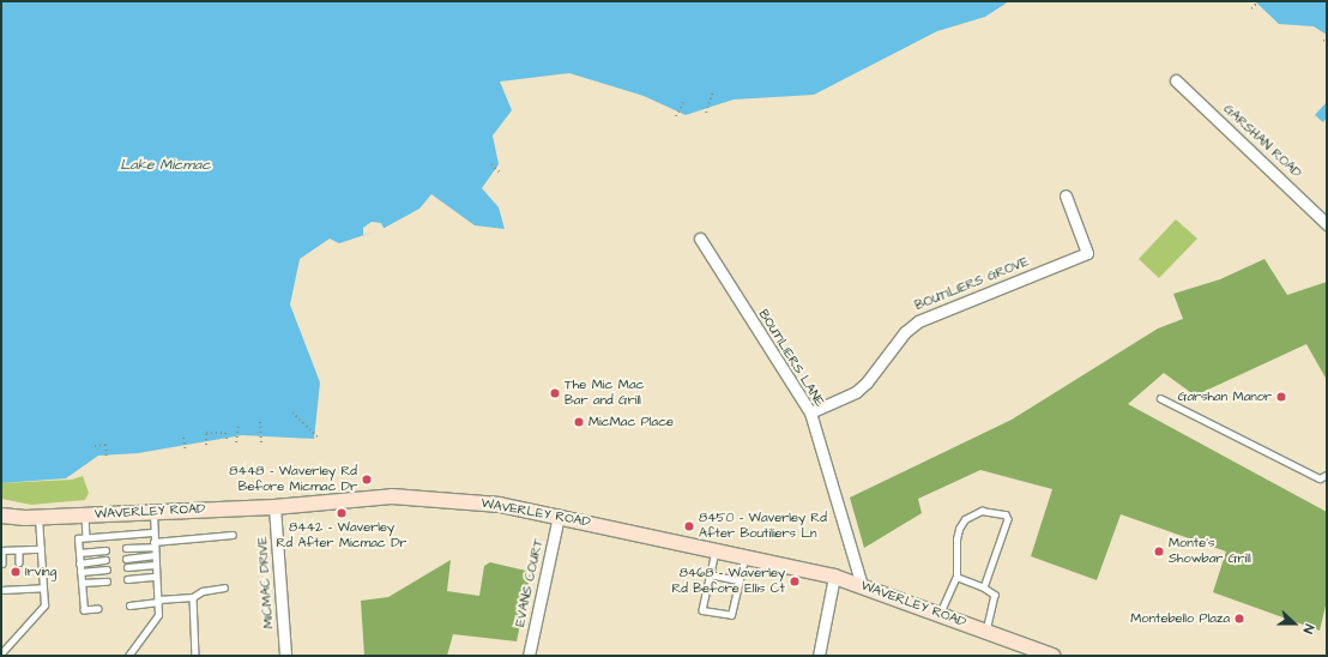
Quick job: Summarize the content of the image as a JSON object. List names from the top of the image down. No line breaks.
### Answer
{"streets":{"main road":["WAVERLEY ROAD"],"street":["GARSHAN ROAD","BOUTILIERS GROVE","BOUTILIERS LANE","MICMAC DRIVE","EVANS COURT"]},"crossings":[["BOUTILIERS GROVE","BOUTILIERS LANE"],["BOUTILIERS LANE","WAVERLEY ROAD"],["WAVERLEY ROAD","MICMAC DRIVE"],["WAVERLEY ROAD","EVANS COURT"]],"water":["Lake Micmac"],"places":["The Mic Mac Bar and Grill","Garshan Manor","MicMac Place","8448 - Waverley Rd Before Micmac Dr","8442 - Waverley Rd After Micmac Dr","8450 - Waverley Rd After Boutiliers Ln","Monte's Showbar Grill","Irving","8468 - Waverley Rd Before Ellis Ct","Montebello Plaza"],"north":"right"}
